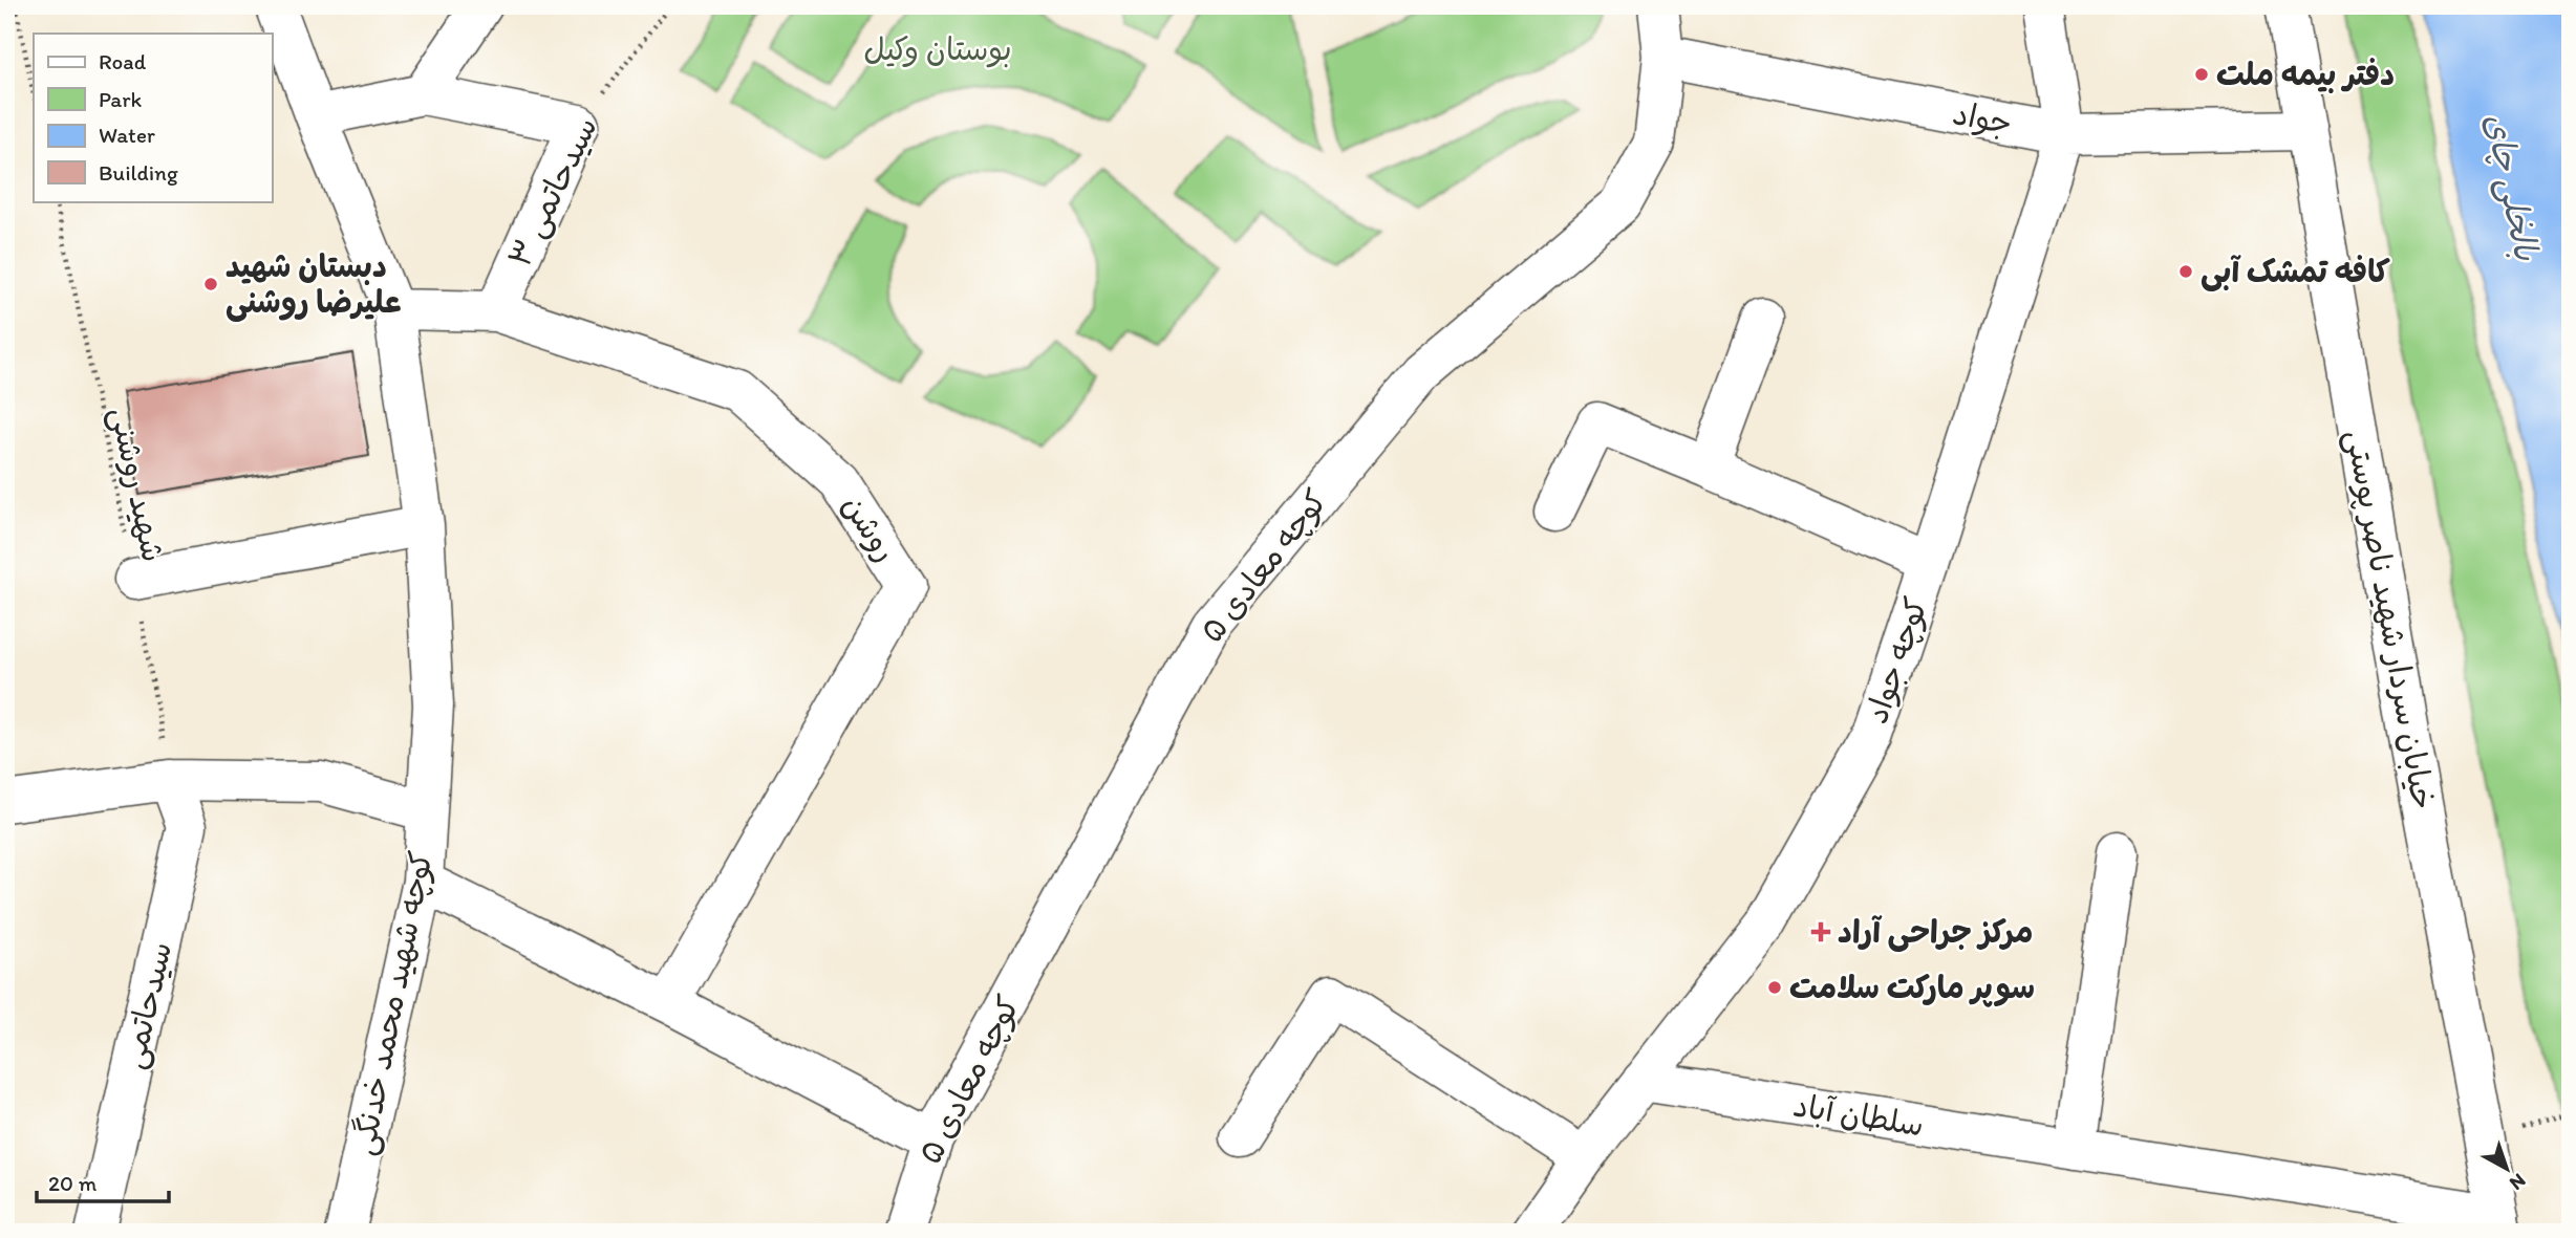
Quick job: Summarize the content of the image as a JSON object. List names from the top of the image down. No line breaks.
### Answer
{"streets":{"street":["جواد","سیدحاتمی ۳","روشن","کوچه معادی ۵","خیابان سردار شهید ناصر پوستی","کوچه جواد","کوچه شهید محمد خدنگی","سیدحاتمی","سلطان آباد"],"path":["شهید روشنی"]},"crossings":[["جواد","کوچه معادی ۵"],["جواد","خیابان سردار شهید ناصر پوستی"],["جواد","کوچه جواد"],["سیدحاتمی ۳","روشن"],["شهید روشنی","سیدحاتمی"],["روشن","کوچه شهید محمد خدنگی"],["خیابان سردار شهید ناصر پوستی","سلطان آباد"],["کوچه جواد","سلطان آباد"]],"water":["بالخلی چای"],"parks":["بوستان وکیل"],"places":{"other":["دفتر بیمه ملت","کافه تمشک آبی","دبستان شهید علیرضا روشنی","سوپر مارکت سلامت"],"health":["مرکز جراحی آراد"]},"legend":["Road","Park","Water","Building"],"scale_bar":"20 m","north":"bottom right"}
